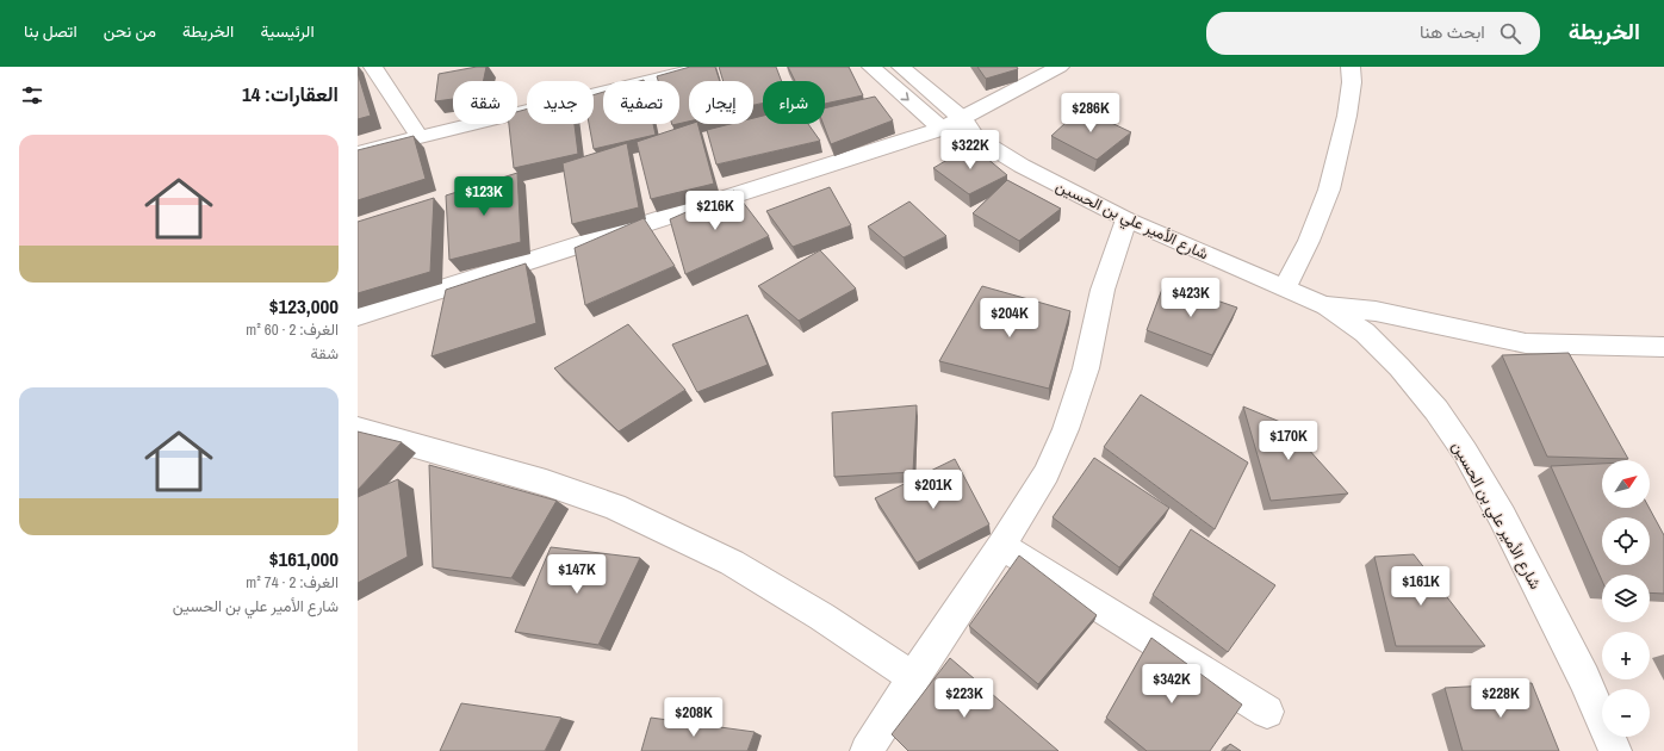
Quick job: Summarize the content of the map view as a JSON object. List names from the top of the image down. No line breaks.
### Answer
{"streets":{"street":["شارع الأمير علي بن الحسين"]},"north":"top right","page":{"header":"الخريطة","search":"ابحث هنا","nav":["الرئيسية","الخريطة","من نحن","اتصل بنا"],"heading":"العقارات: 14","chip":["شراء","إيجار","تصفية","جديد","شقة"],"price":["$286K","$322K","$123K","$216K","$423K","$204K","$170K","$201K","$147K","$161K","$342K","$223K","$228K","$208K"],"list":[{"name":"$123,000","note":"الغرف: 2 · 60 m² · شقة"},{"name":"$161,000","note":"الغرف: 2 · 74 m² · شارع الأمير علي بن الحسين"}],"map_buttons":["+","−"]}}
